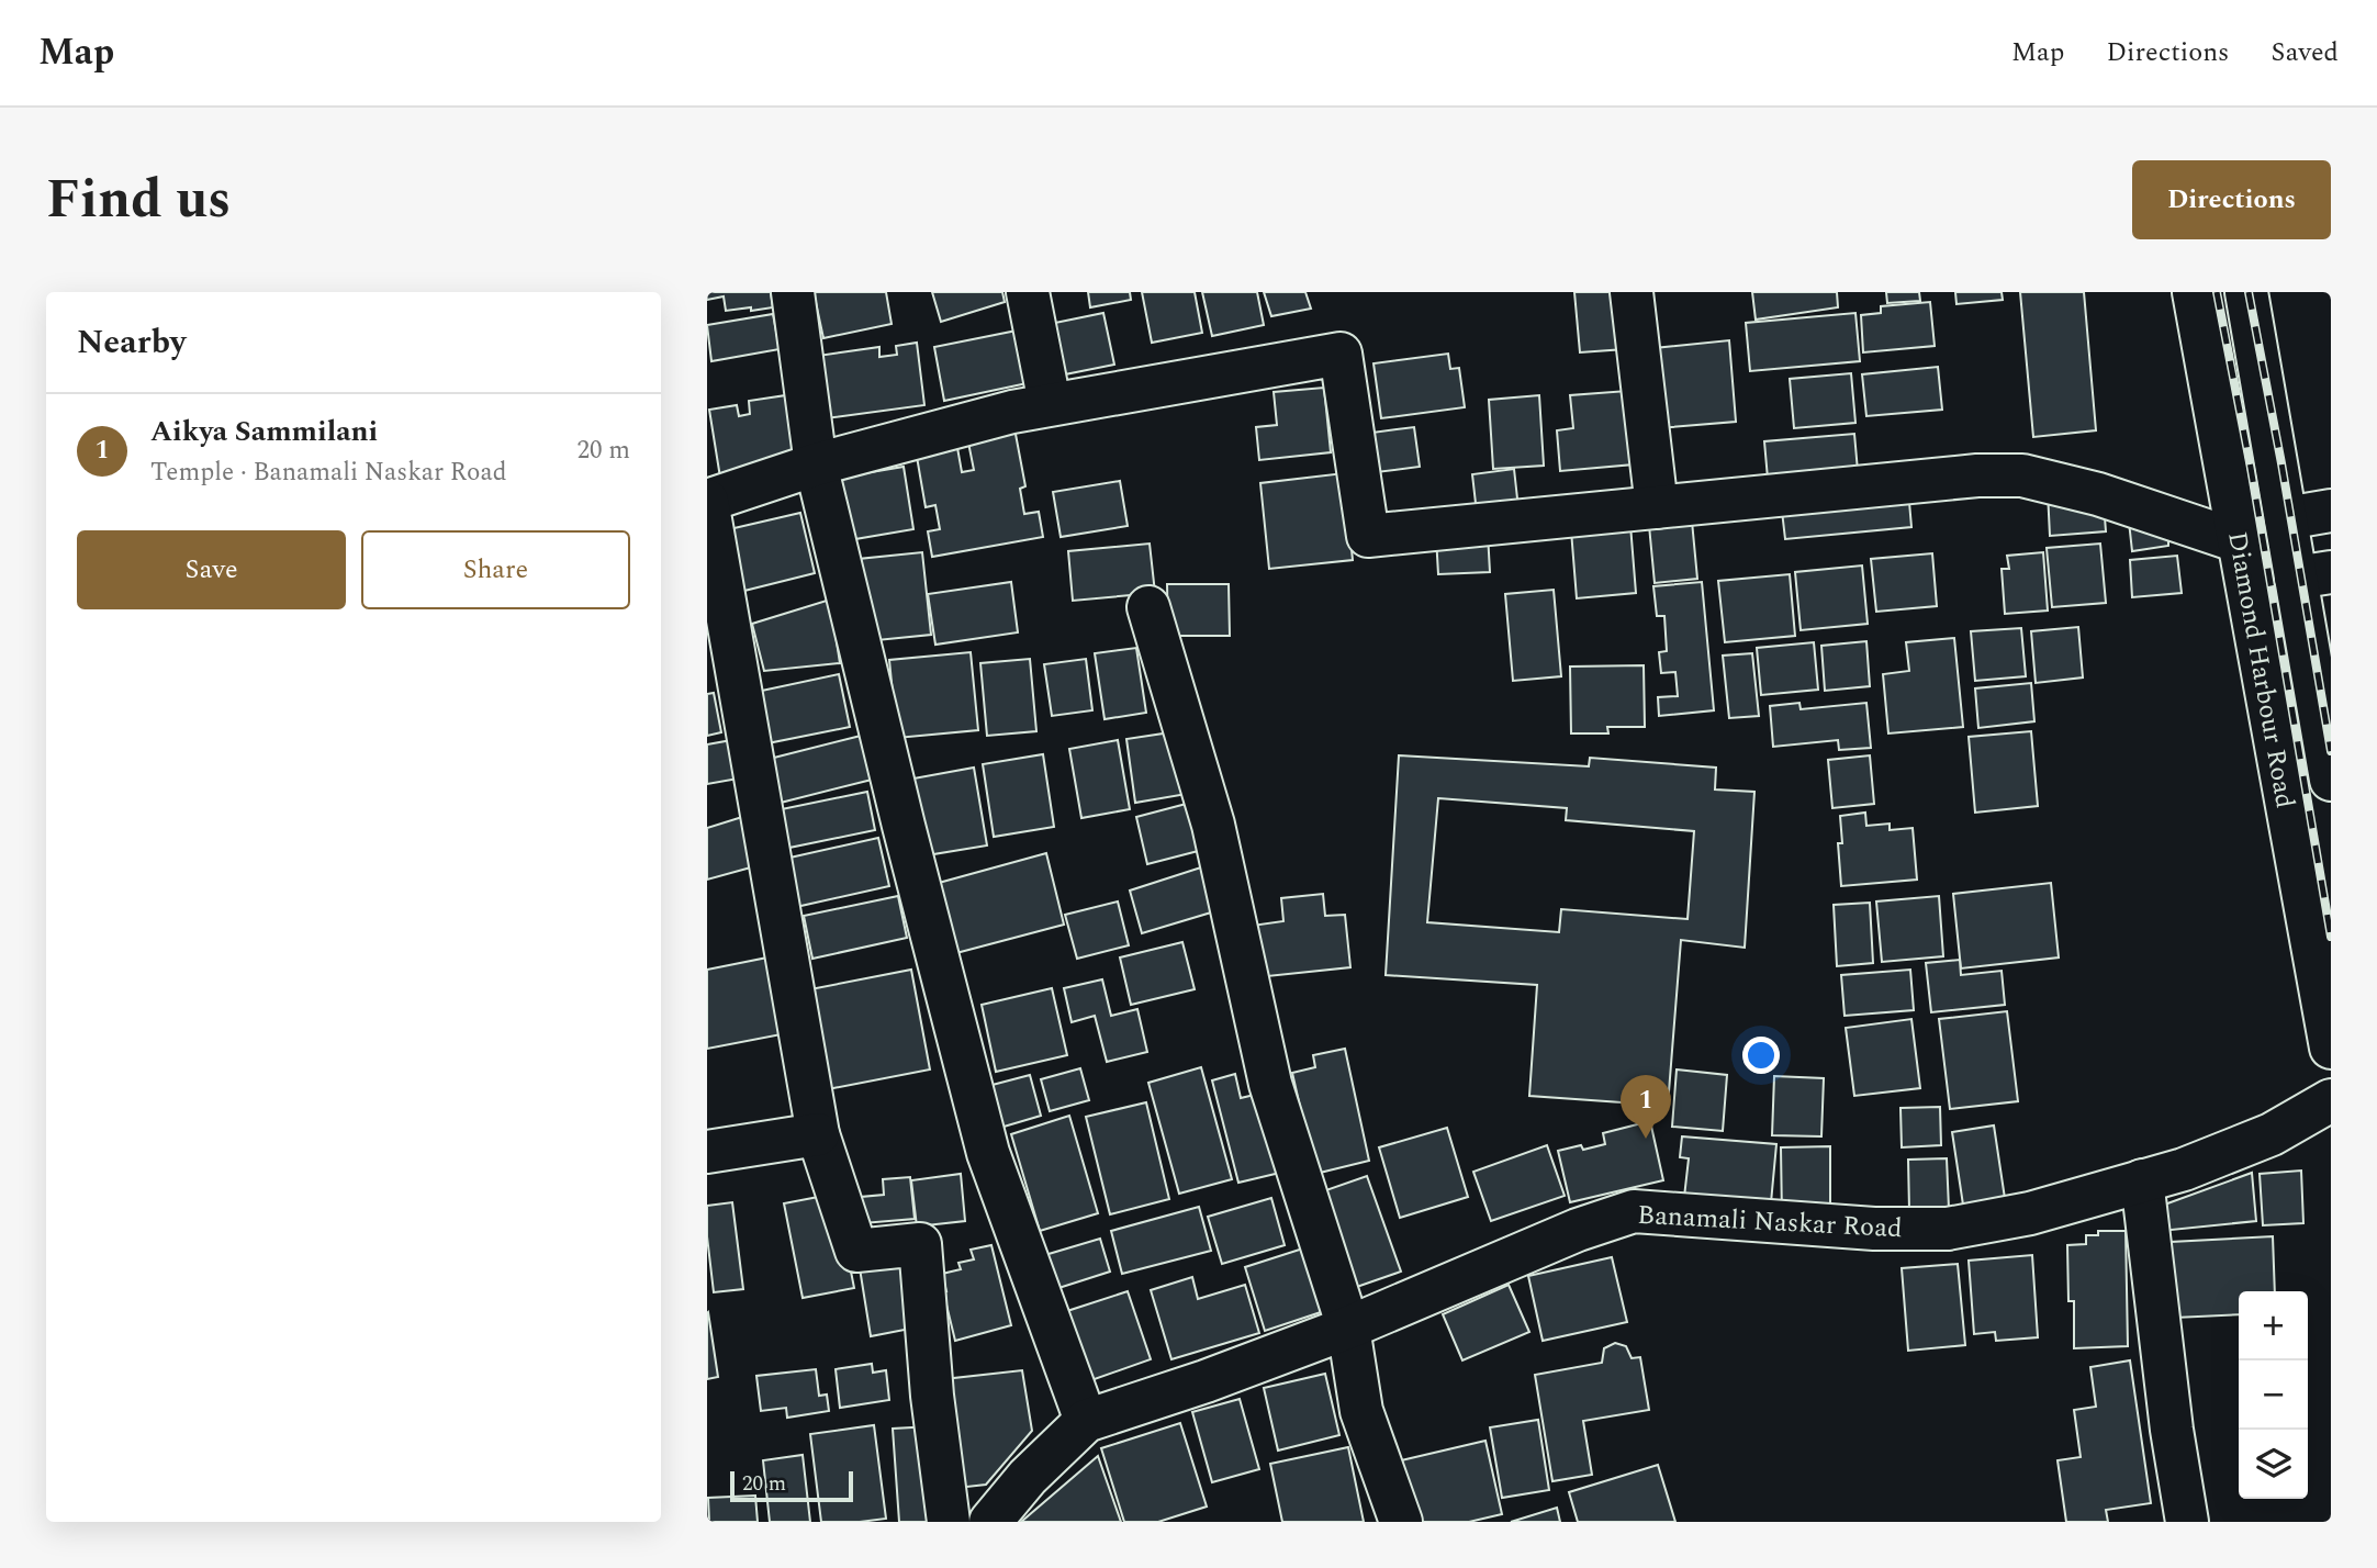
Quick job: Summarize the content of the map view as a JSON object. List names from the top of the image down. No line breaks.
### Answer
{"streets":{"main road":["Diamond Harbour Road","Banamali Naskar Road"]},"scale_bar":"20 m","page":{"header":"Map","nav":["Map","Directions","Saved"],"title":"Find us","buttons":["Directions",["Save","Share"]],"heading":"Nearby","list":[{"mark":"1","name":"Aikya Sammilani","note":"Temple · Banamali Naskar Road","value":"20 m"}],"pins":"1","map_buttons":["+","−"],"scale":"20 m"}}
